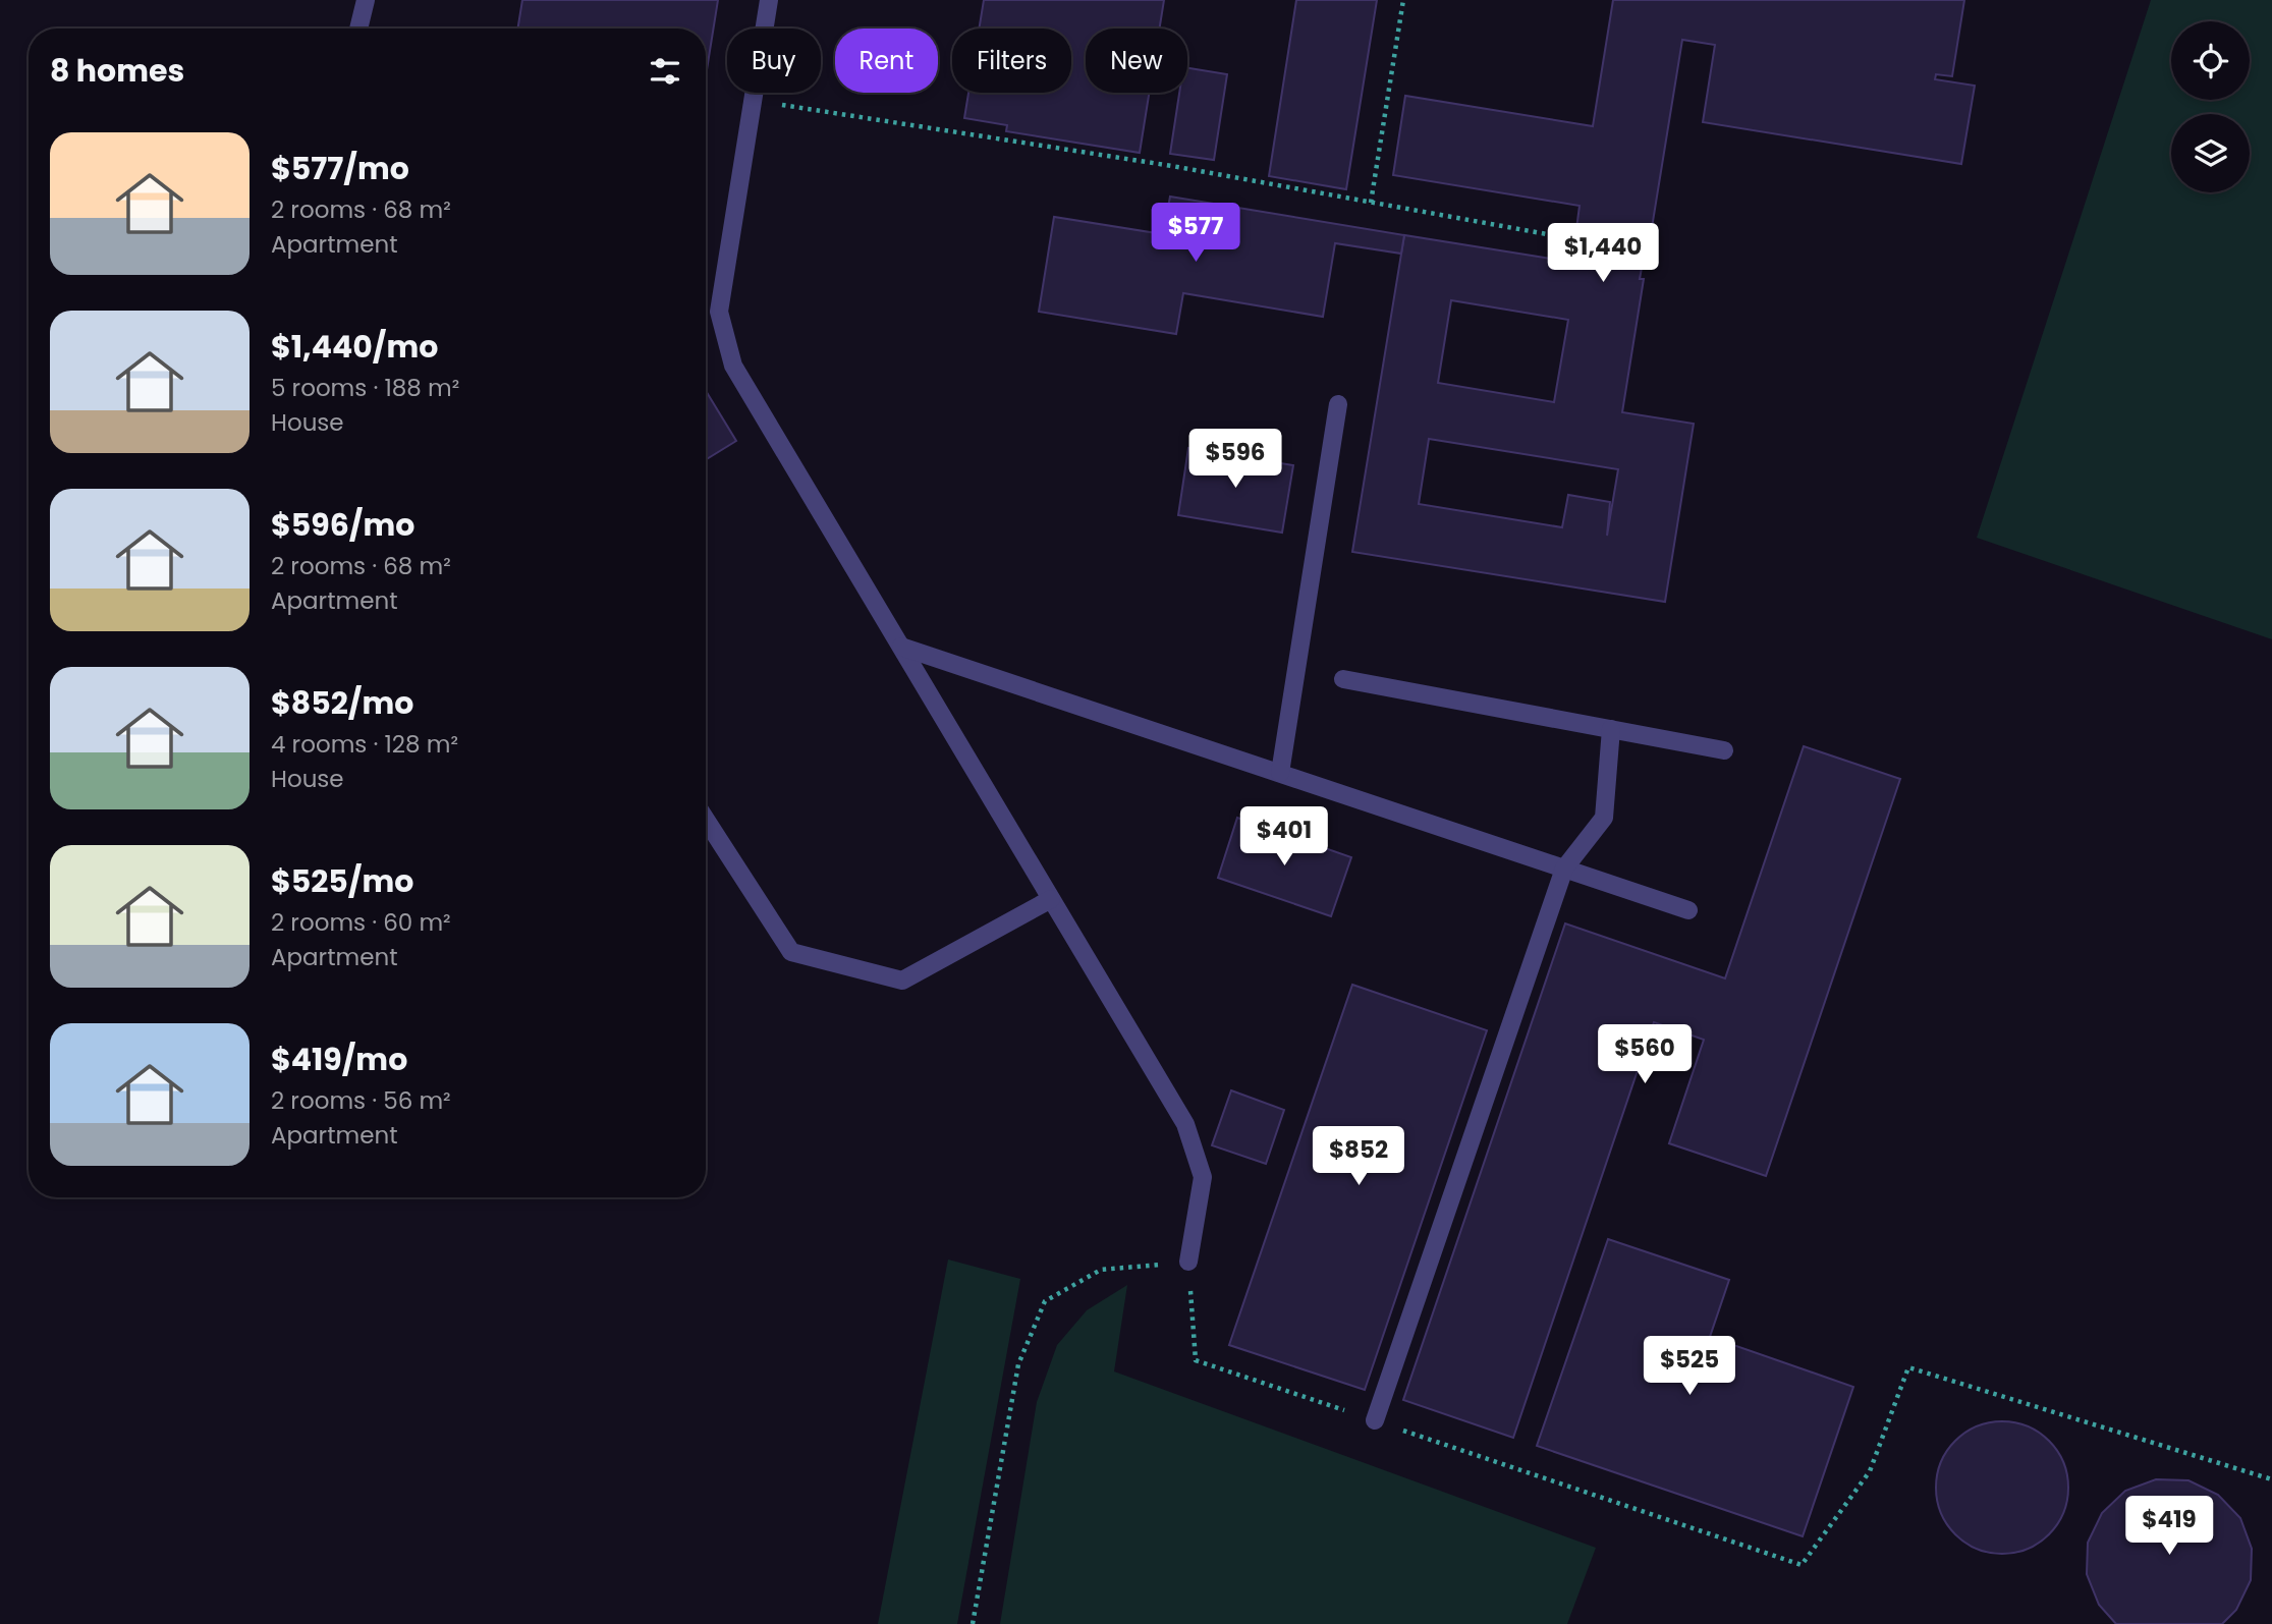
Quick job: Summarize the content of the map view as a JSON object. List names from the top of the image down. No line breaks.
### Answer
{"page":{"chip":["Buy","Rent","Filters","New"],"heading":"8 homes","list":[{"name":"$577/mo","note":"2 rooms · 68 m² · Apartment"},{"name":"$1,440/mo","note":"5 rooms · 188 m² · House"},{"name":"$596/mo","note":"2 rooms · 68 m² · Apartment"},{"name":"$852/mo","note":"4 rooms · 128 m² · House"},{"name":"$525/mo","note":"2 rooms · 60 m² · Apartment"},{"name":"$419/mo","note":"2 rooms · 56 m² · Apartment"}],"price":["$577","$1,440","$596","$401","$560","$852","$525","$419"]}}
